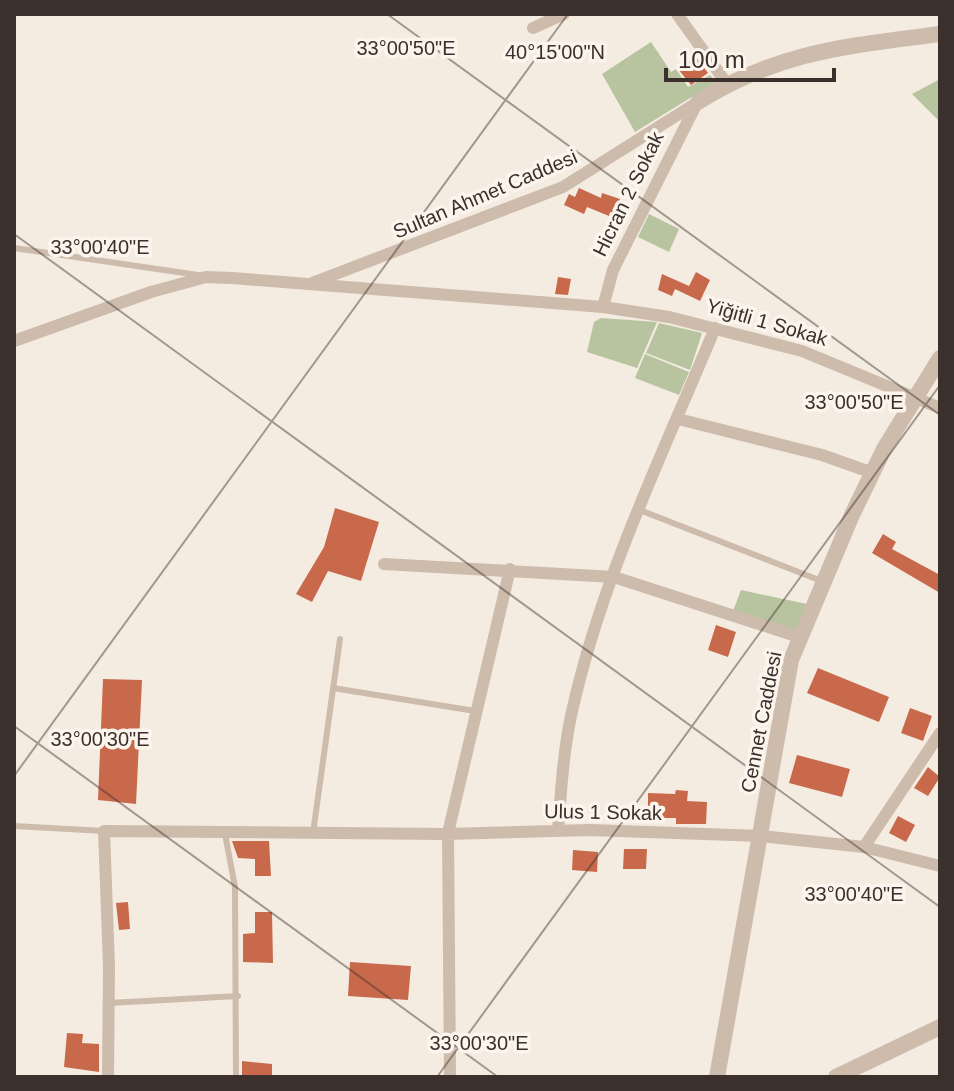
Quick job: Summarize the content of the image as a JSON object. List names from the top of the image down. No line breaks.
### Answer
{"streets":{"street":["Sultan Ahmet Caddesi","Hicran 2 Sokak","Yiğitli 1 Sokak","Cennet Caddesi","Ulus 1 Sokak"]},"crossings":[["Sultan Ahmet Caddesi","Hicran 2 Sokak"],["Sultan Ahmet Caddesi","Yiğitli 1 Sokak"],["Hicran 2 Sokak","Yiğitli 1 Sokak"],["Yiğitli 1 Sokak","Cennet Caddesi"],["Cennet Caddesi","Ulus 1 Sokak"]],"scale_bar":"100 m","coordinates":["33°00'50\"E","40°15'00\"N","33°00'40\"E","33°00'30\"E"]}
